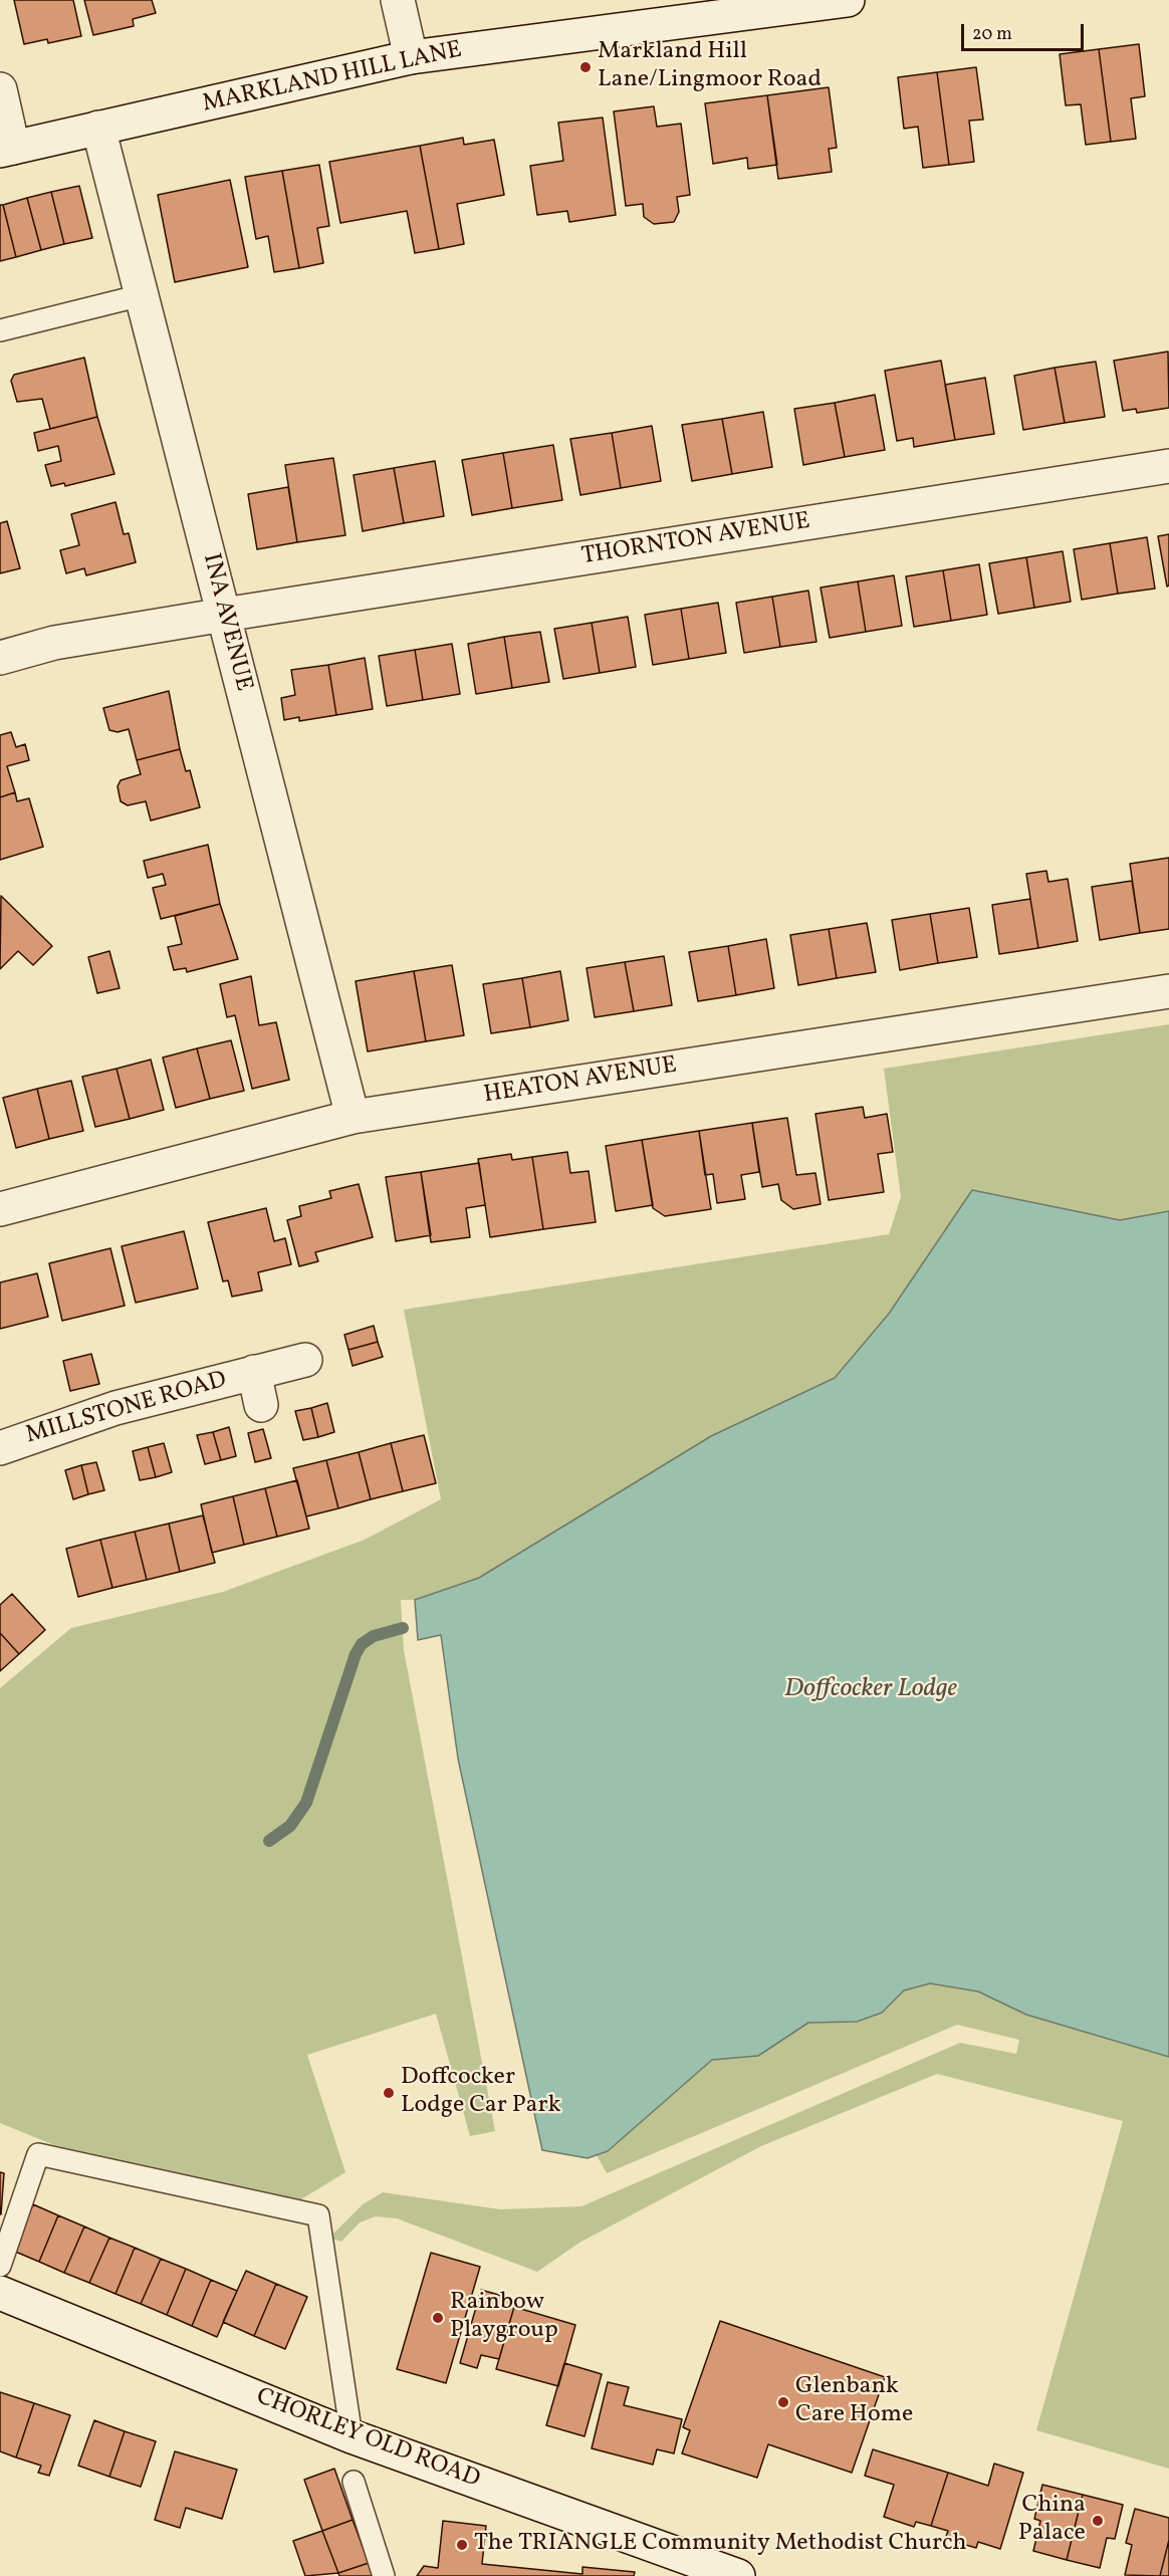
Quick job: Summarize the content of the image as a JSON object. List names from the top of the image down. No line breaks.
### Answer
{"streets":{"street":["MARKLAND HILL LANE","THORNTON AVENUE","INA AVENUE","HEATON AVENUE","MILLSTONE ROAD","CHORLEY OLD ROAD"]},"crossings":[["MARKLAND HILL LANE","INA AVENUE"],["THORNTON AVENUE","INA AVENUE"],["INA AVENUE","HEATON AVENUE"]],"water":["Doffcocker Lodge"],"places":["Markland Hill Lane/Lingmoor Road","Doffcocker Lodge Car Park","Rainbow Playgroup","Glenbank Care Home","China Palace","The TRIANGLE Community Methodist Church"],"scale_bar":"20 m"}
